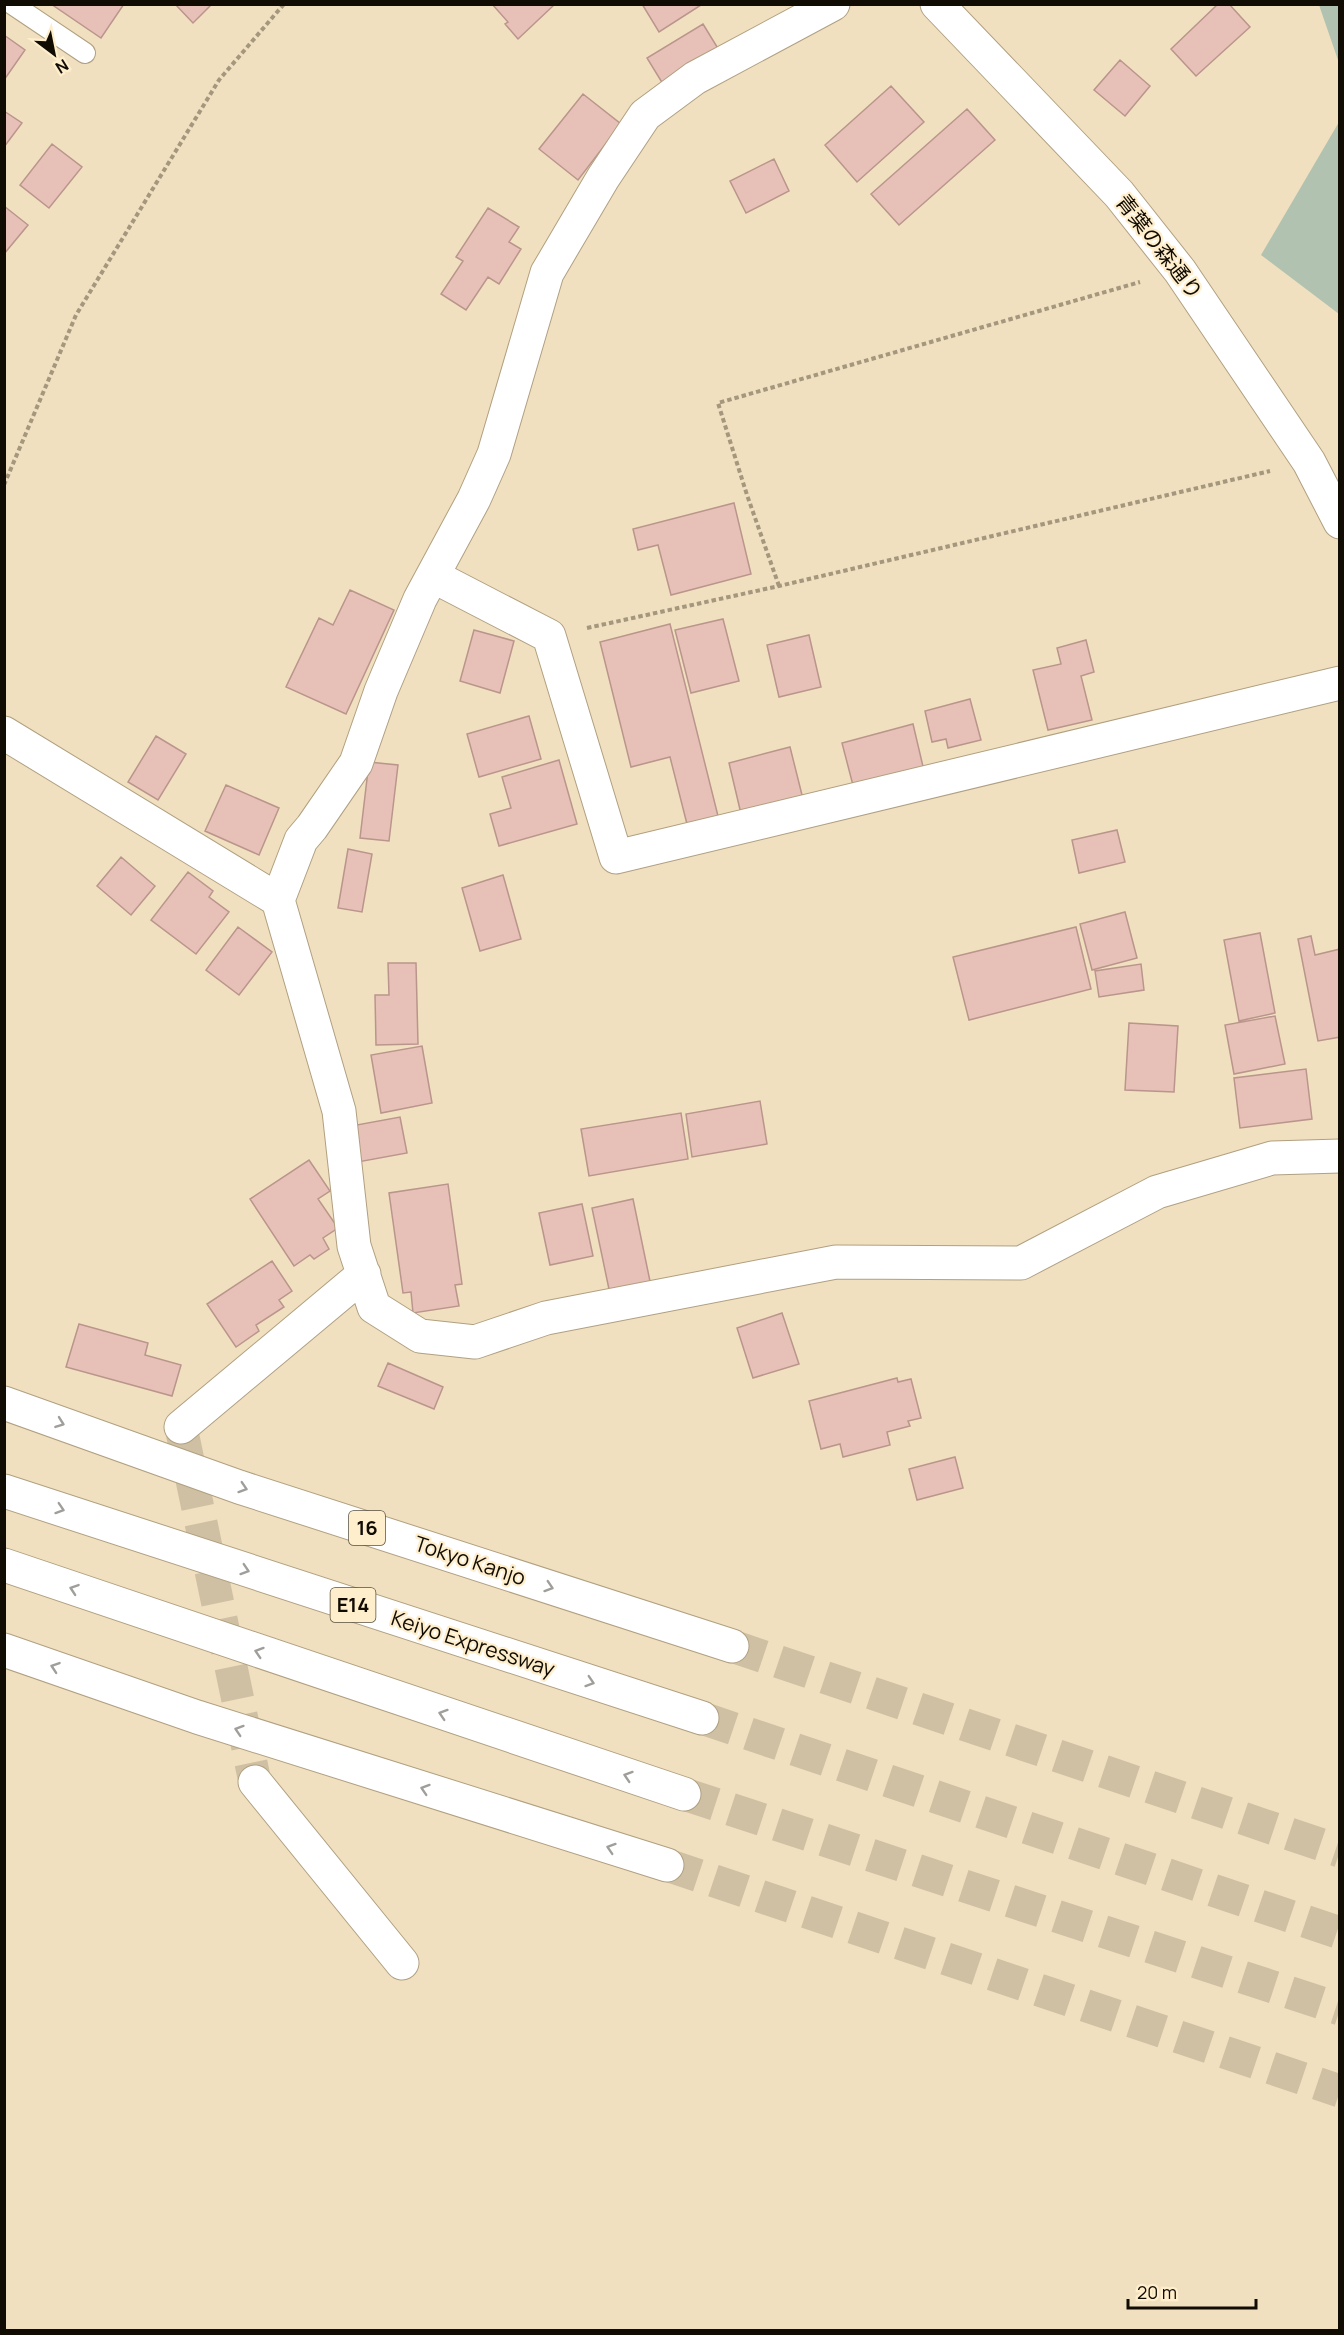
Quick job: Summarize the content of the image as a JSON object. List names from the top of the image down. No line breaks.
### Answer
{"streets":{"main road":["青葉の森通り","16","Tokyo Kanjo","E14","Keiyo Expressway"]},"scale_bar":"20 m","north":"bottom right"}
